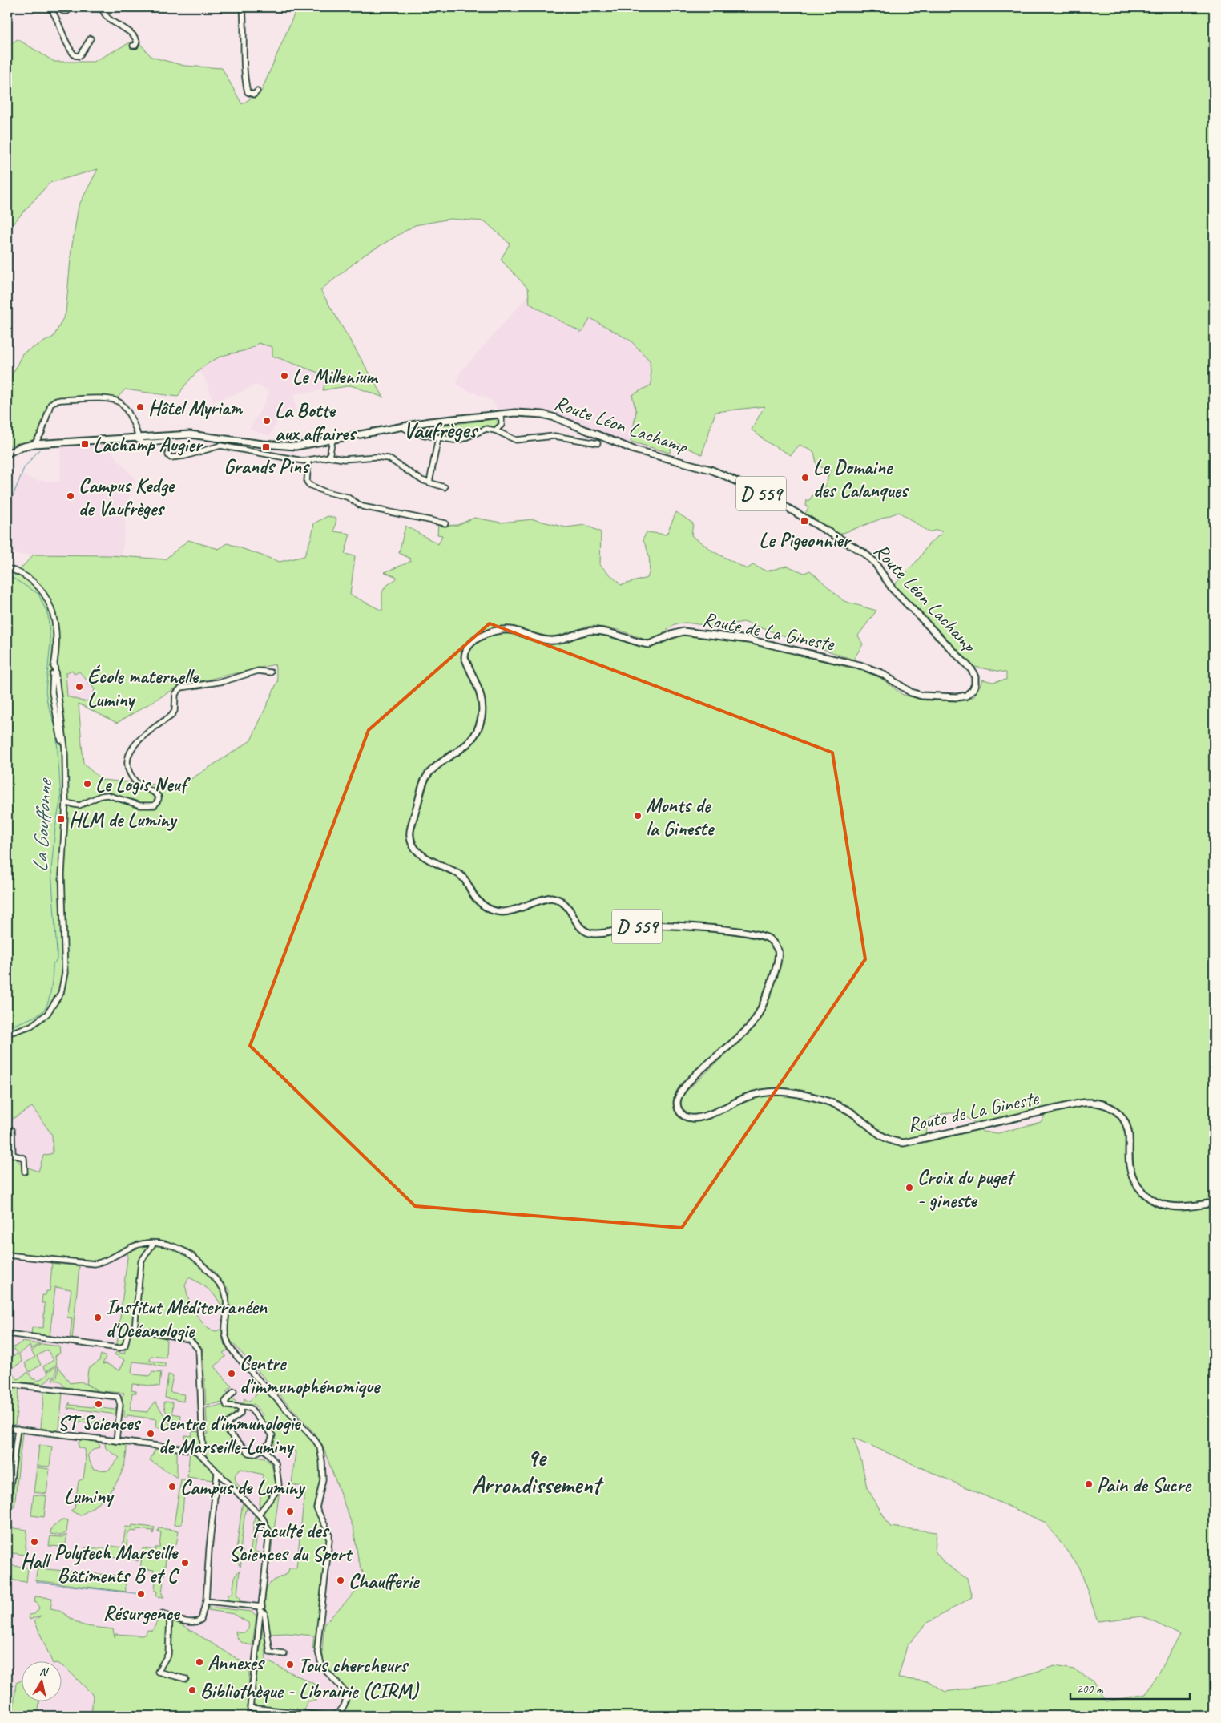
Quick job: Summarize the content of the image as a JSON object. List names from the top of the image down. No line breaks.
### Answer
{"streets":{"main road":["Route Léon Lachamp","D 559","Route de La Gineste"]},"crossings":[["Route Léon Lachamp","Route de La Gineste"]],"districts":["Vaufrèges","9e Arrondissement","Luminy"],"water":["La Gouffonne"],"places":{"other":["Le Millenium","Hôtel Myriam","La Botte aux affaires","Le Domaine des Calanques","Campus Kedge de Vaufrèges","École maternelle Luminy","Le Logis Neuf","Monts de la Gineste","Croix du puget - gineste","Institut Méditerranéen d'Océanologie","Centre d'immunophénomique","ST Sciences","Centre d'immunologie de Marseille-Luminy","Pain de Sucre","Campus de Luminy","Faculté des Sciences du Sport","Hall","Polytech Marseille Bâtiments B et C","Chaufferie","Résurgence","Annexes","Tous chercheurs","Bibliothèque - Librairie (CIRM)"],"transit":["Lachamp Augier","Grands Pins","Le Pigeonnier","HLM de Luminy"]},"scale_bar":"200 m","north":"top"}
